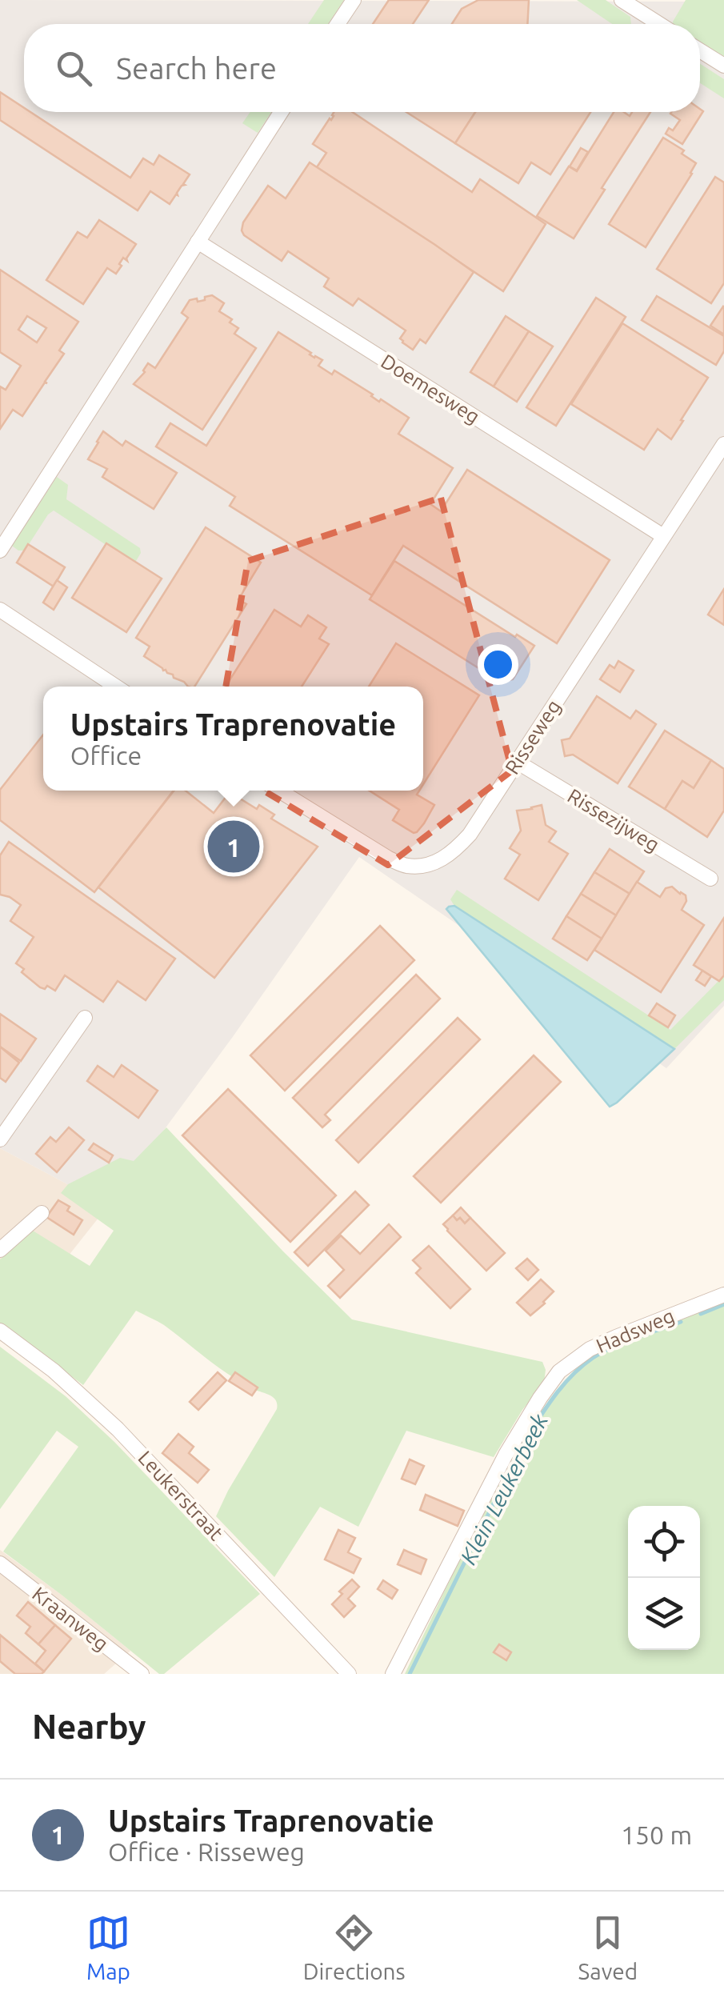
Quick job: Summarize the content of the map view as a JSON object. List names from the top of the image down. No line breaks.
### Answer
{"streets":{"street":["Doemesweg","Risseweg","Rissezijweg","Hadsweg","Leukerstraat","Kraanweg"]},"crossings":[["Doemesweg","Risseweg"],["Risseweg","Rissezijweg"]],"water":["Klein Leukerbeek"],"page":{"search":"Search here","popup":["Upstairs Traprenovatie","Office"],"pins":"1","heading":"Nearby","list":[{"mark":"1","name":"Upstairs Traprenovatie","note":"Office · Risseweg","value":"150 m"}],"nav":["Map","Directions","Saved"]}}
